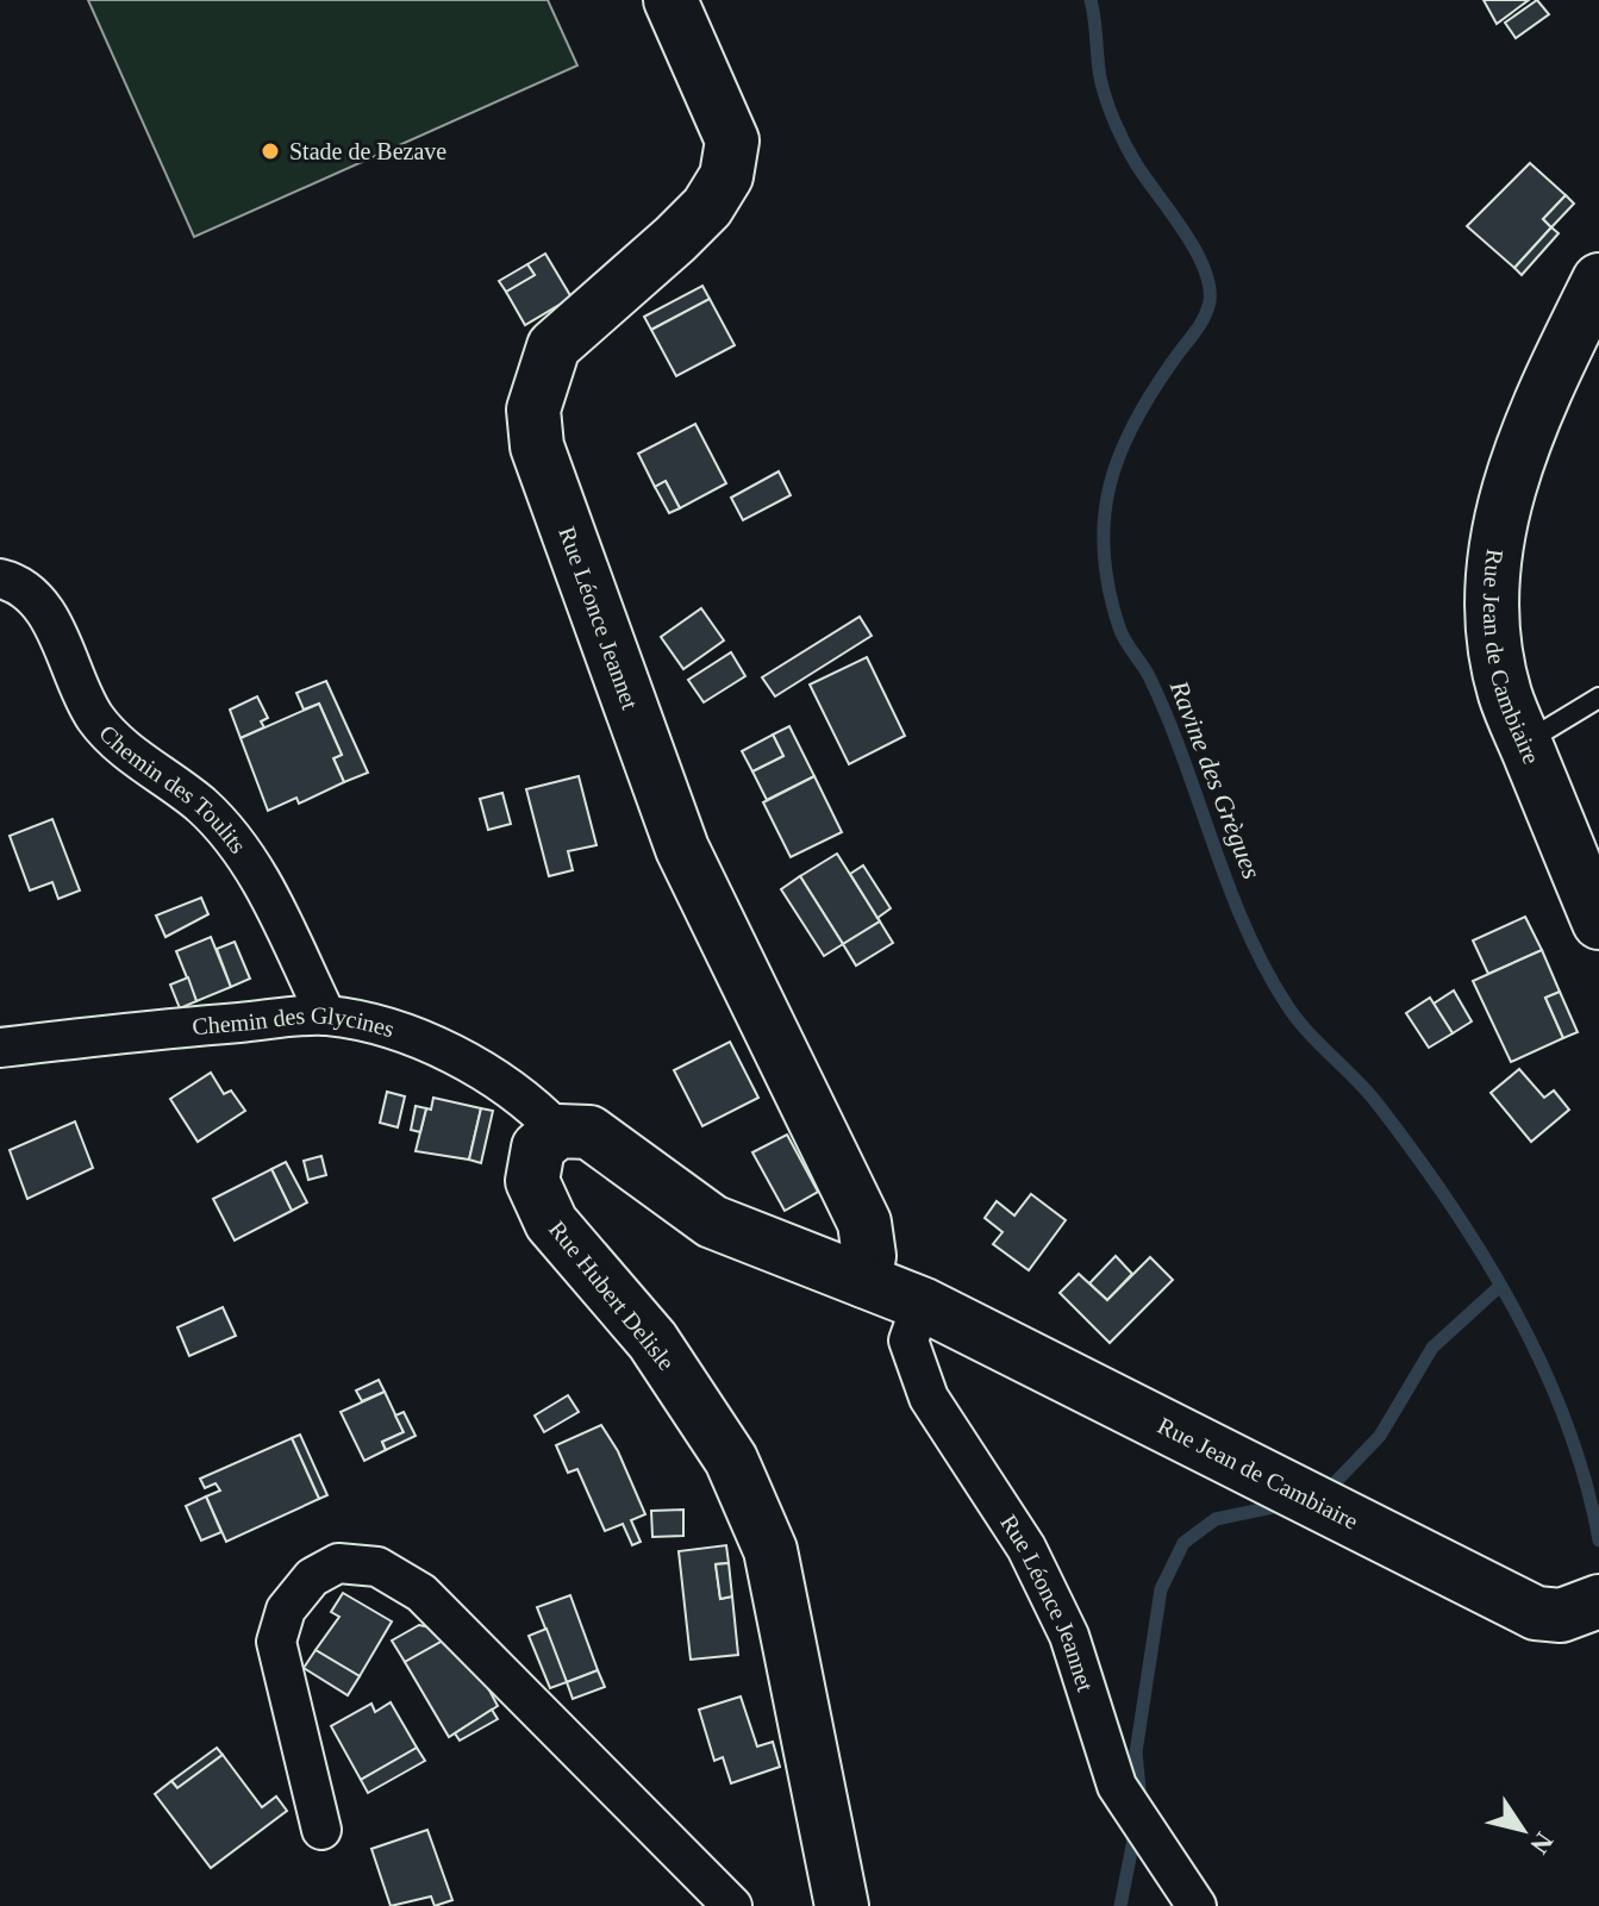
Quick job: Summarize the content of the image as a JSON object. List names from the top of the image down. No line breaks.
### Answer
{"streets":{"main road":["Rue Léonce Jeannet","Rue Jean de Cambiaire","Rue Hubert Delisle"],"street":["Chemin des Toulits","Chemin des Glycines"]},"crossings":[["Rue Léonce Jeannet","Rue Jean de Cambiaire"],["Chemin des Toulits","Chemin des Glycines"],["Chemin des Glycines","Rue Hubert Delisle"]],"water":["Ravine des Grègues"],"places":["Stade de Bezave"],"north":"bottom right"}
